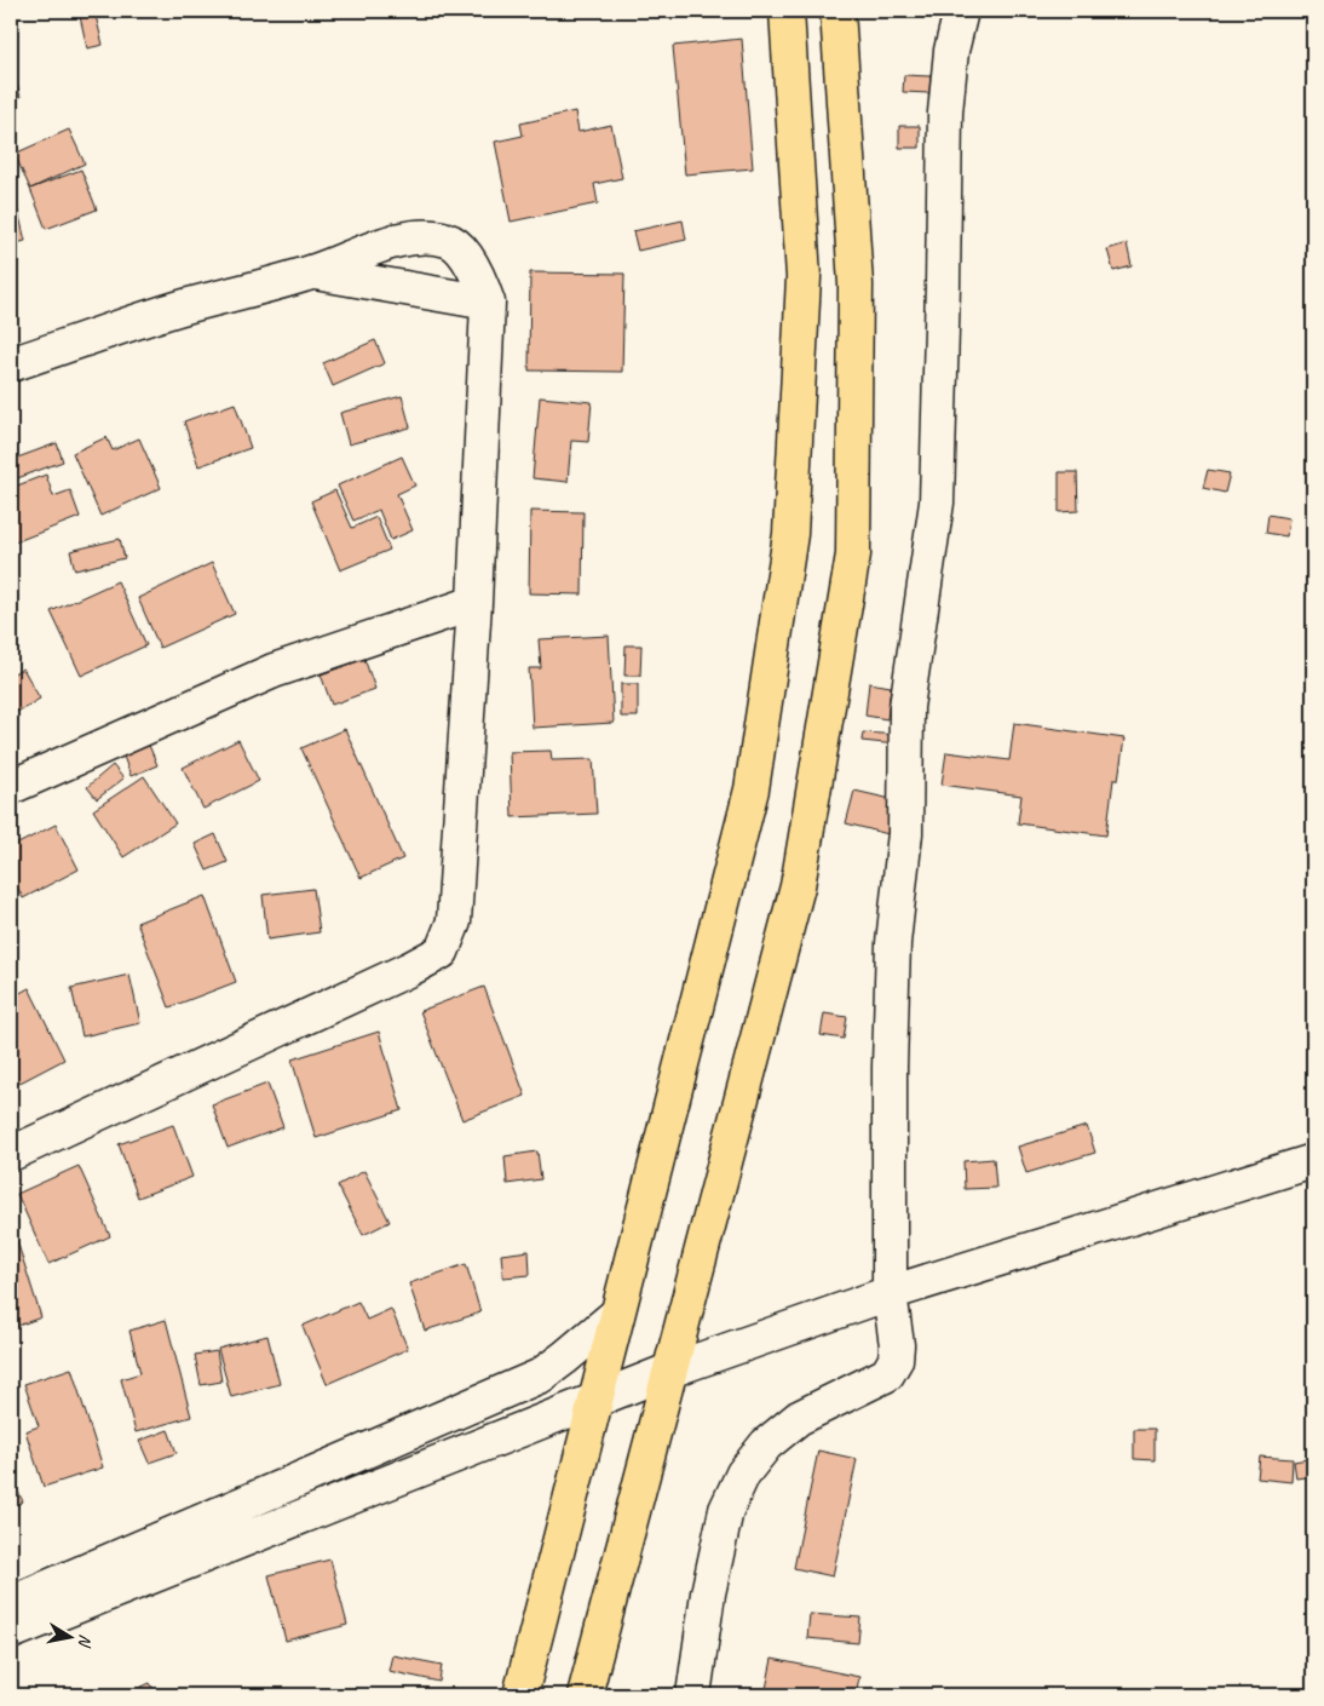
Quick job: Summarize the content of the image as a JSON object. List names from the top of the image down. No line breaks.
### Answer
{"north":"right"}
